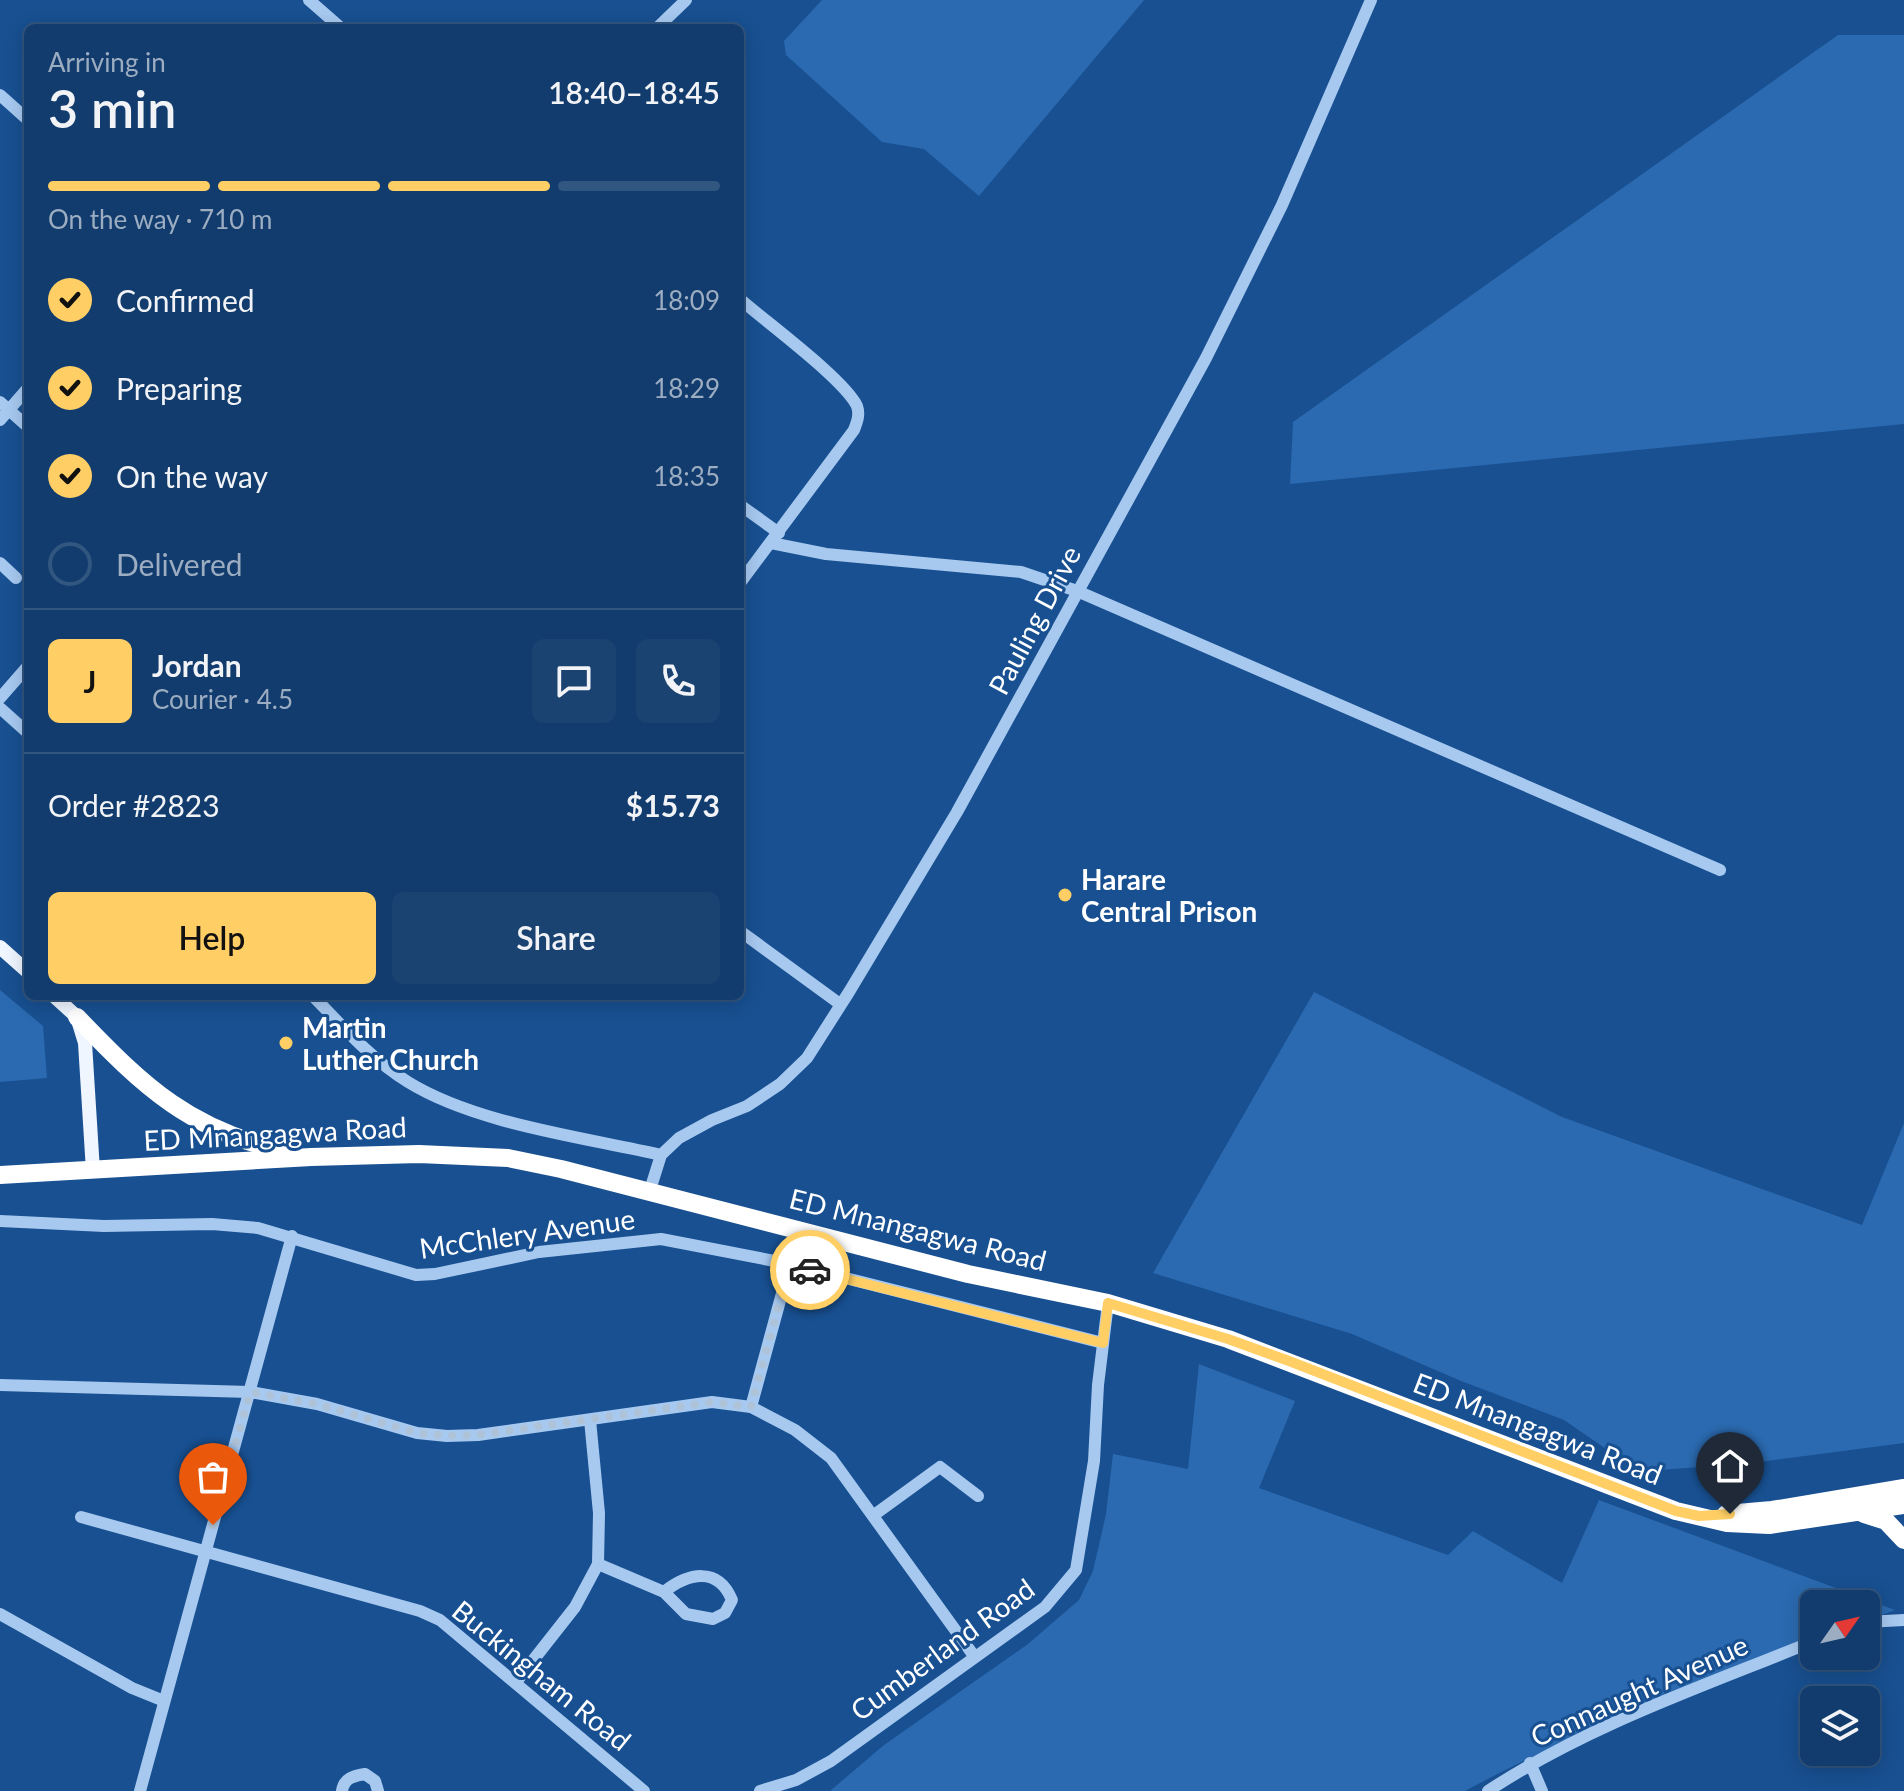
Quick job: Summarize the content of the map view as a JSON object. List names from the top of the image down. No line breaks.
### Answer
{"streets":{"highway":["ED Mnangagwa Road"],"street":["Pauling Drive","McChlery Avenue","Cumberland Road","Buckingham Road","Connaught Avenue"]},"crossings":[["ED Mnangagwa Road","Cumberland Road"],["McChlery Avenue","Cumberland Road"]],"places":["Harare Central Prison","Martin Luther Church"],"north":"top right","page":{"heading":["3 min","Arriving in","18:40–18:45"],"panel":["Jordan","Courier · 4.5","Order #2823","$15.73"],"bar":"On the way · 710 m","list":[["Confirmed","18:09"],["Preparing","18:29"],["On the way","18:35"],"Delivered"],"round":"J","buttons":["Help","Share"]}}
